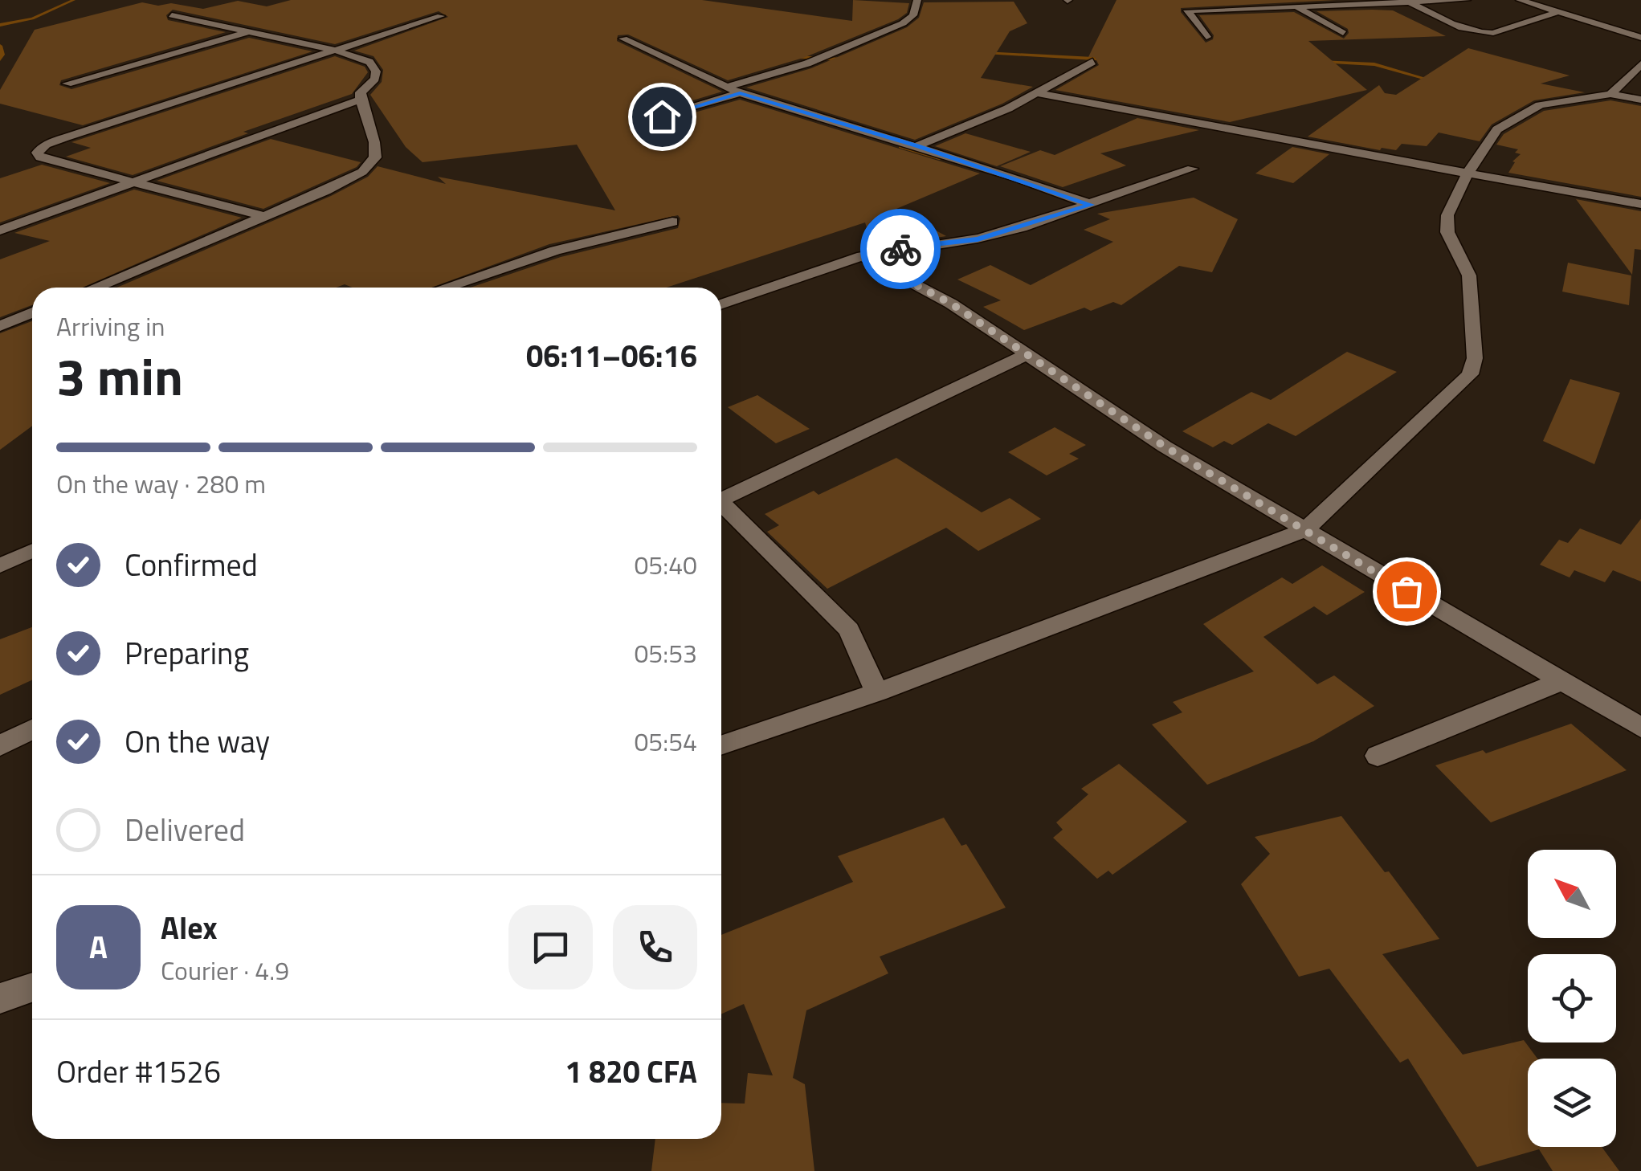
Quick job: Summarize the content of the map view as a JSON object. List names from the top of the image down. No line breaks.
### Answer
{"north":"top left","page":{"heading":["3 min","Arriving in","06:11–06:16"],"panel":["Alex","Courier · 4.9","Order #1526","1 820 CFA"],"bar":"On the way · 280 m","list":[["Confirmed","05:40"],["Preparing","05:53"],["On the way","05:54"],"Delivered"],"round":"A"}}
